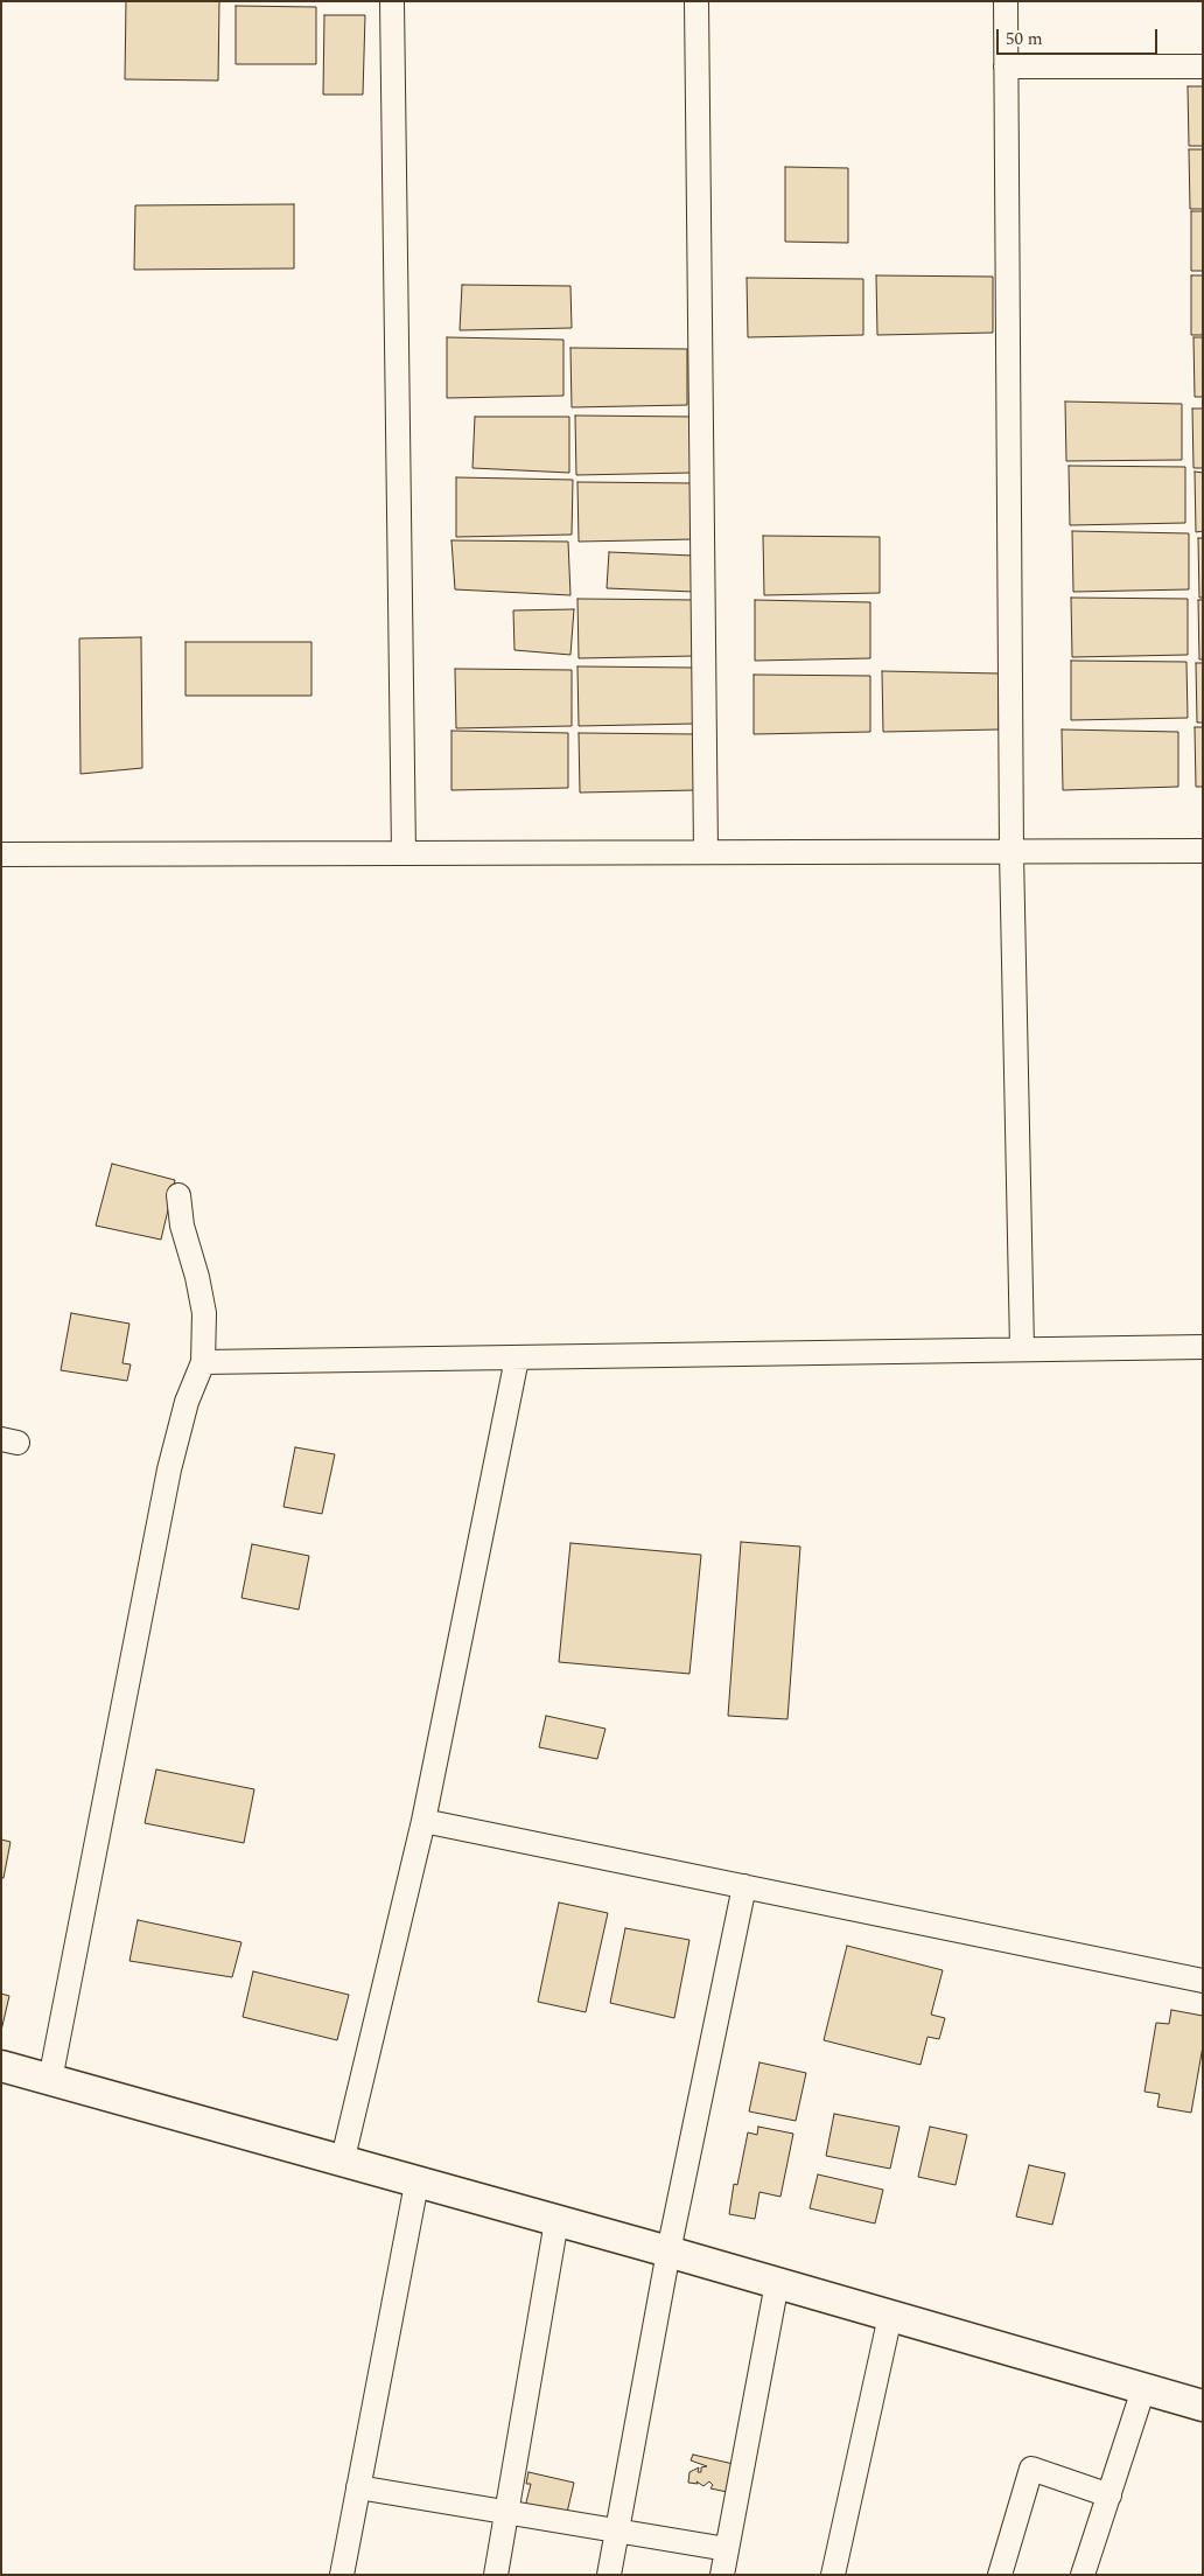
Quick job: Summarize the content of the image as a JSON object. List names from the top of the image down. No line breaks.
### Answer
{"scale_bar":"50 m"}
